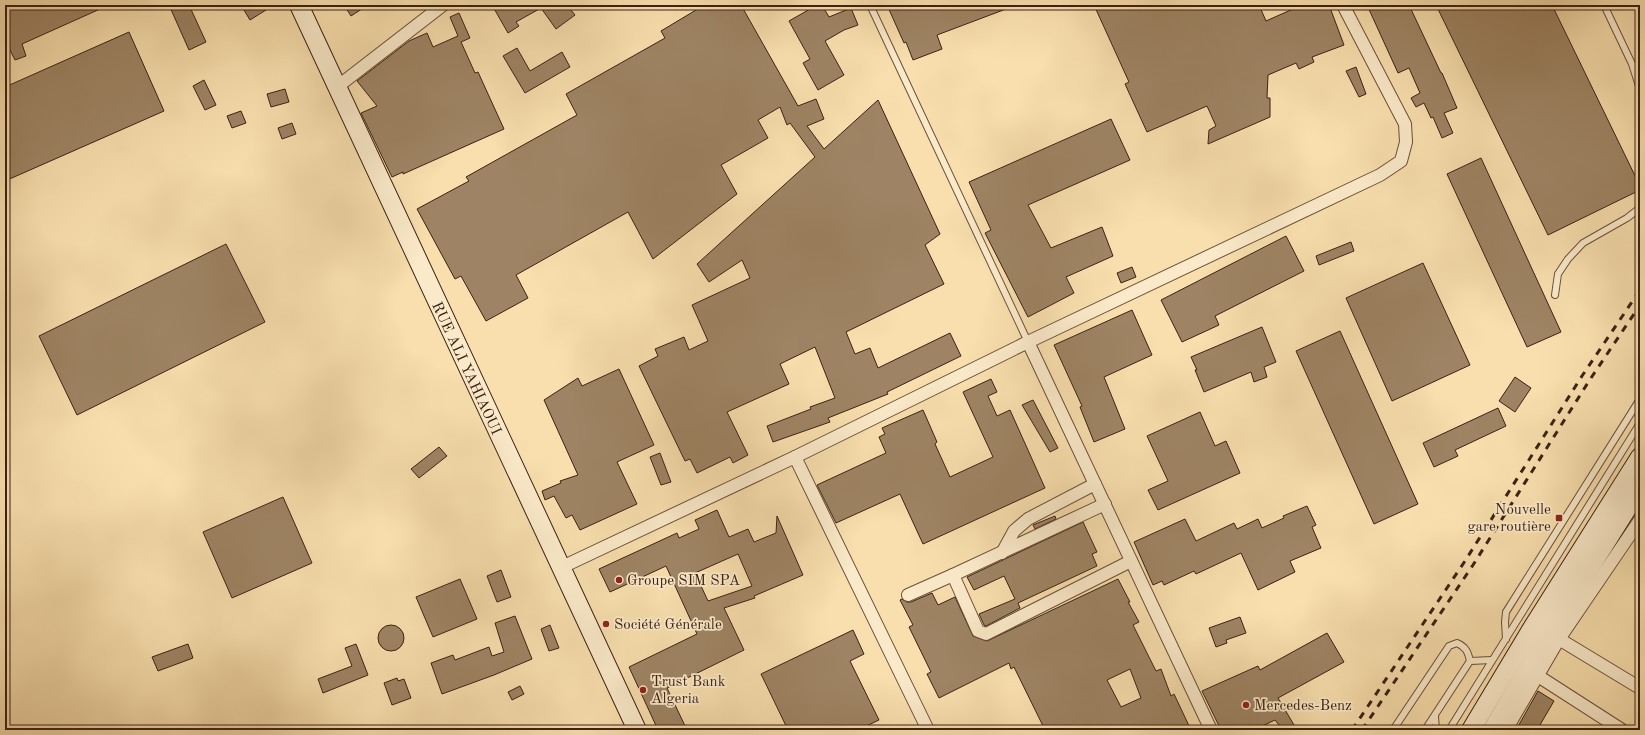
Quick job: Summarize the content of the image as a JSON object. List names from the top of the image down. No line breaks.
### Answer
{"streets":{"main road":["RUE ALI YAHIAOUI"]},"places":{"transit":["Nouvelle gare routière"],"other":["Groupe SIM SPA","Société Générale","Trust Bank Algeria","Mercedes-Benz"]}}
